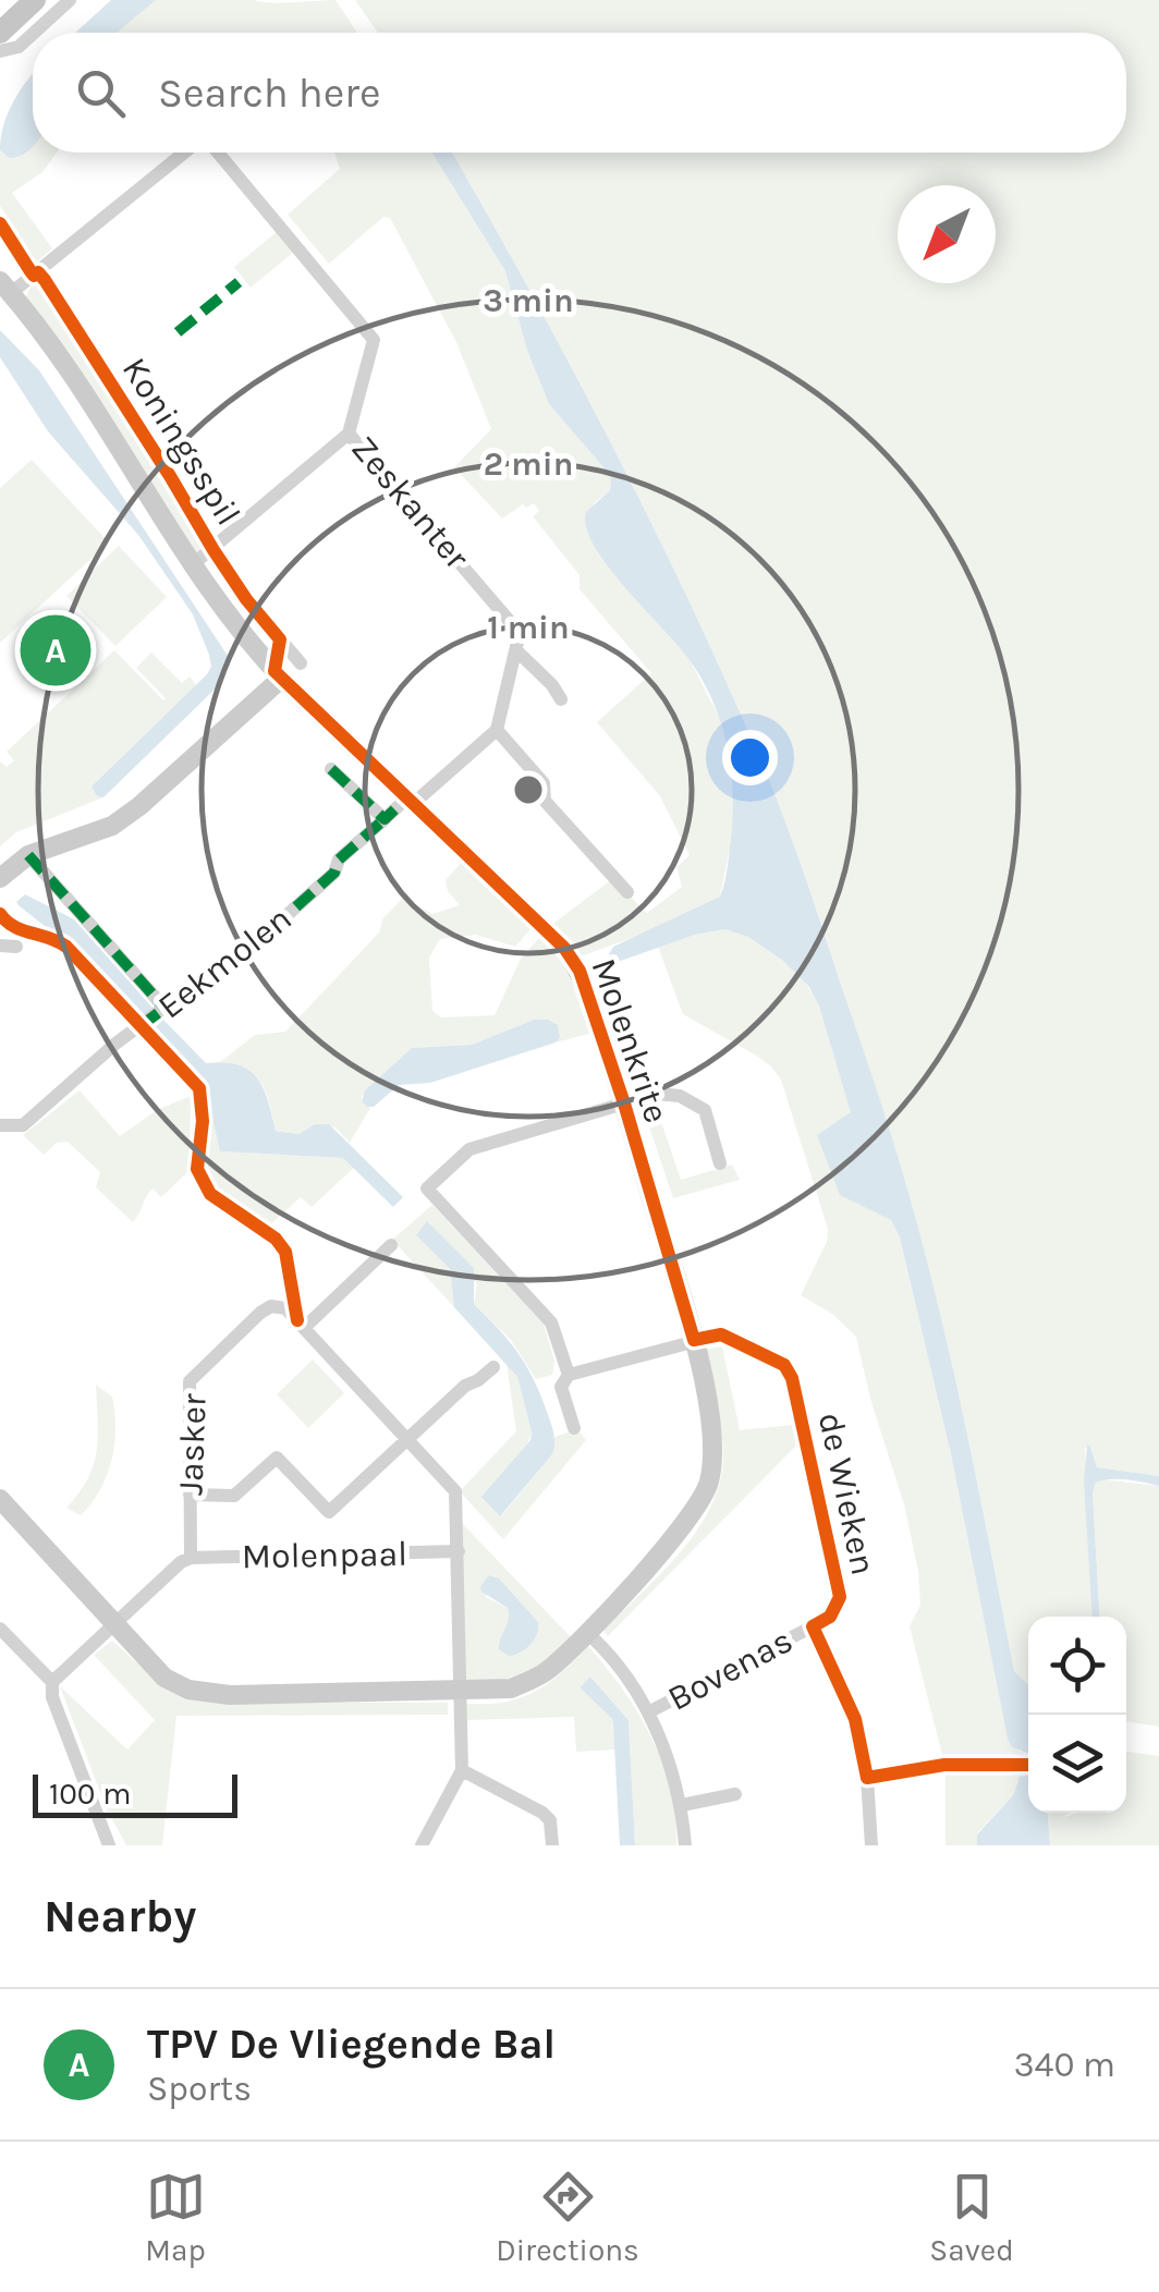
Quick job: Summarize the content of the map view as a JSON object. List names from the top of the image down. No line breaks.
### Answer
{"streets":{"street":["Koningsspil","Zeskanter","Eekmolen","Molenkrite","Jasker","de Wieken","Molenpaal","Bovenas"]},"crossings":[["Koningsspil","Zeskanter"],["Koningsspil","Molenkrite"],["Eekmolen","Molenkrite"],["Molenkrite","Jasker"],["Molenkrite","de Wieken"],["Jasker","Molenpaal"],["de Wieken","Bovenas"]],"scale_bar":"100 m","north":"bottom left","page":{"search":"Search here","pins":"A","scale":"100 m","heading":"Nearby","list":[{"mark":"A","name":"TPV De Vliegende Bal","note":"Sports","value":"340 m"}],"nav":["Map","Directions","Saved"]},"rings":["3 min","2 min","1 min"]}
